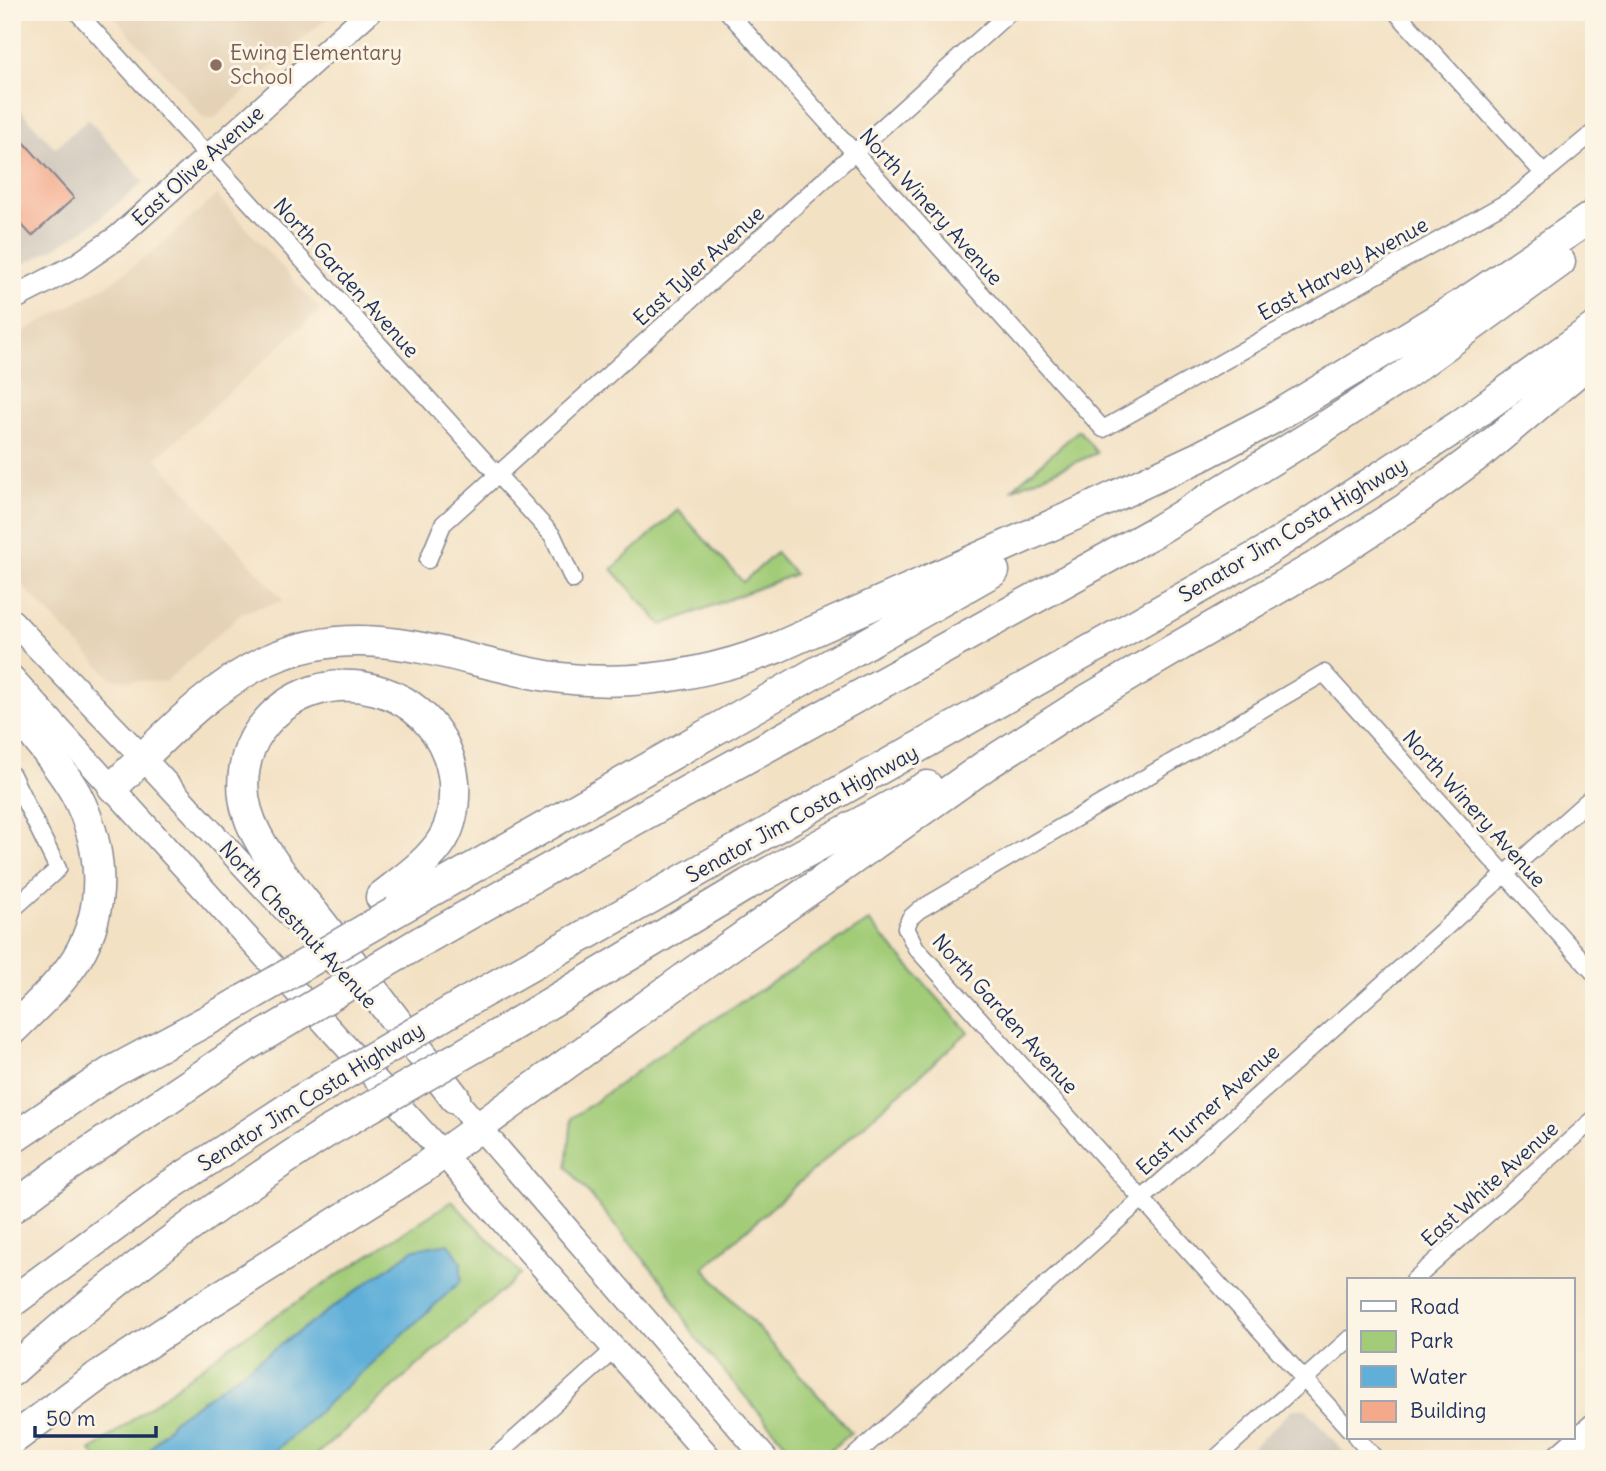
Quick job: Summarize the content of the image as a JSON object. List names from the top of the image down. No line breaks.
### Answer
{"streets":{"highway":["Senator Jim Costa Highway"],"main road":["East Olive Avenue","North Chestnut Avenue"],"street":["North Winery Avenue","East Tyler Avenue","East Harvey Avenue","North Garden Avenue","East Turner Avenue","East White Avenue"]},"crossings":[["East Olive Avenue","North Garden Avenue"],["North Winery Avenue","East Tyler Avenue"],["North Winery Avenue","East Harvey Avenue"],["North Winery Avenue","North Garden Avenue"],["North Winery Avenue","East Turner Avenue"],["East Tyler Avenue","North Garden Avenue"],["North Garden Avenue","East Turner Avenue"]],"places":["Ewing Elementary School"],"legend":["Road","Park","Water","Building"],"scale_bar":"50 m"}
